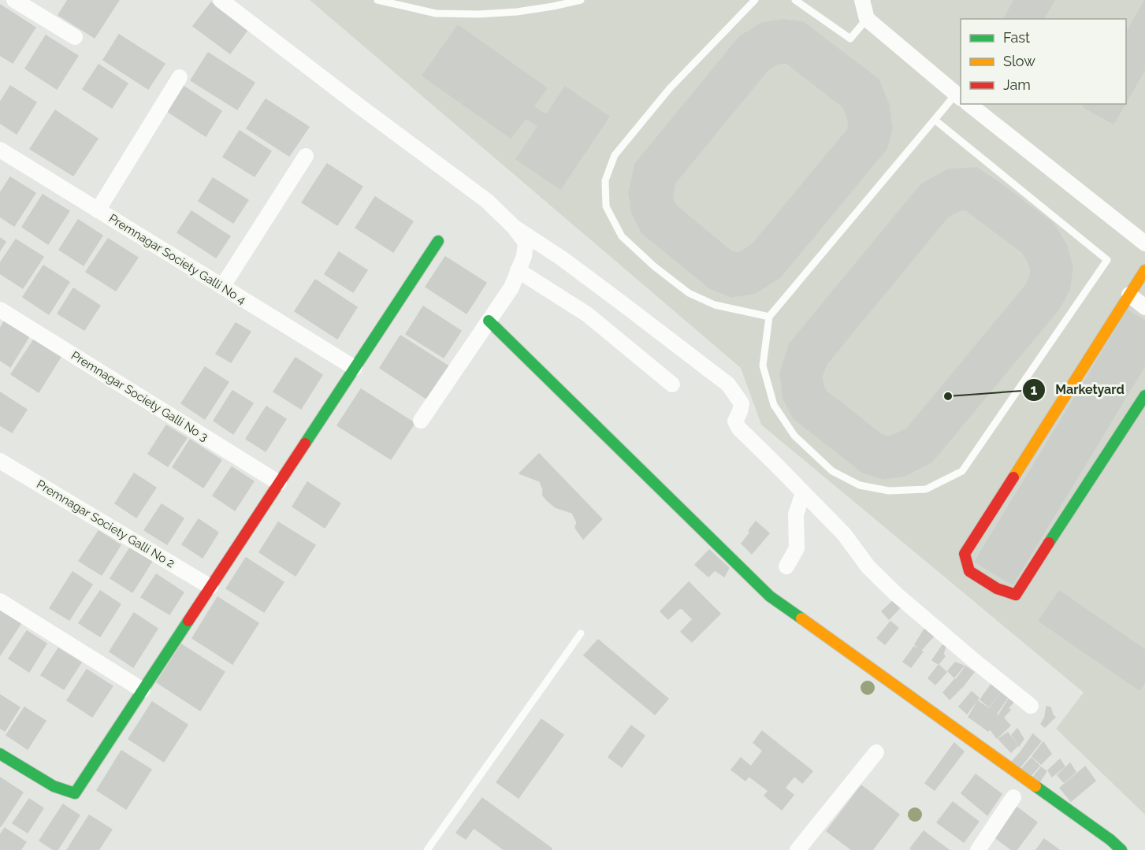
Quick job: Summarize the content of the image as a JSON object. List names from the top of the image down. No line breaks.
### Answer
{"streets":{"street":["Premnagar Society Galli No 4","Premnagar Society Galli No 3","Premnagar Society Galli No 2"]},"places":["Marketyard"],"legend":["Fast","Slow","Jam"]}
